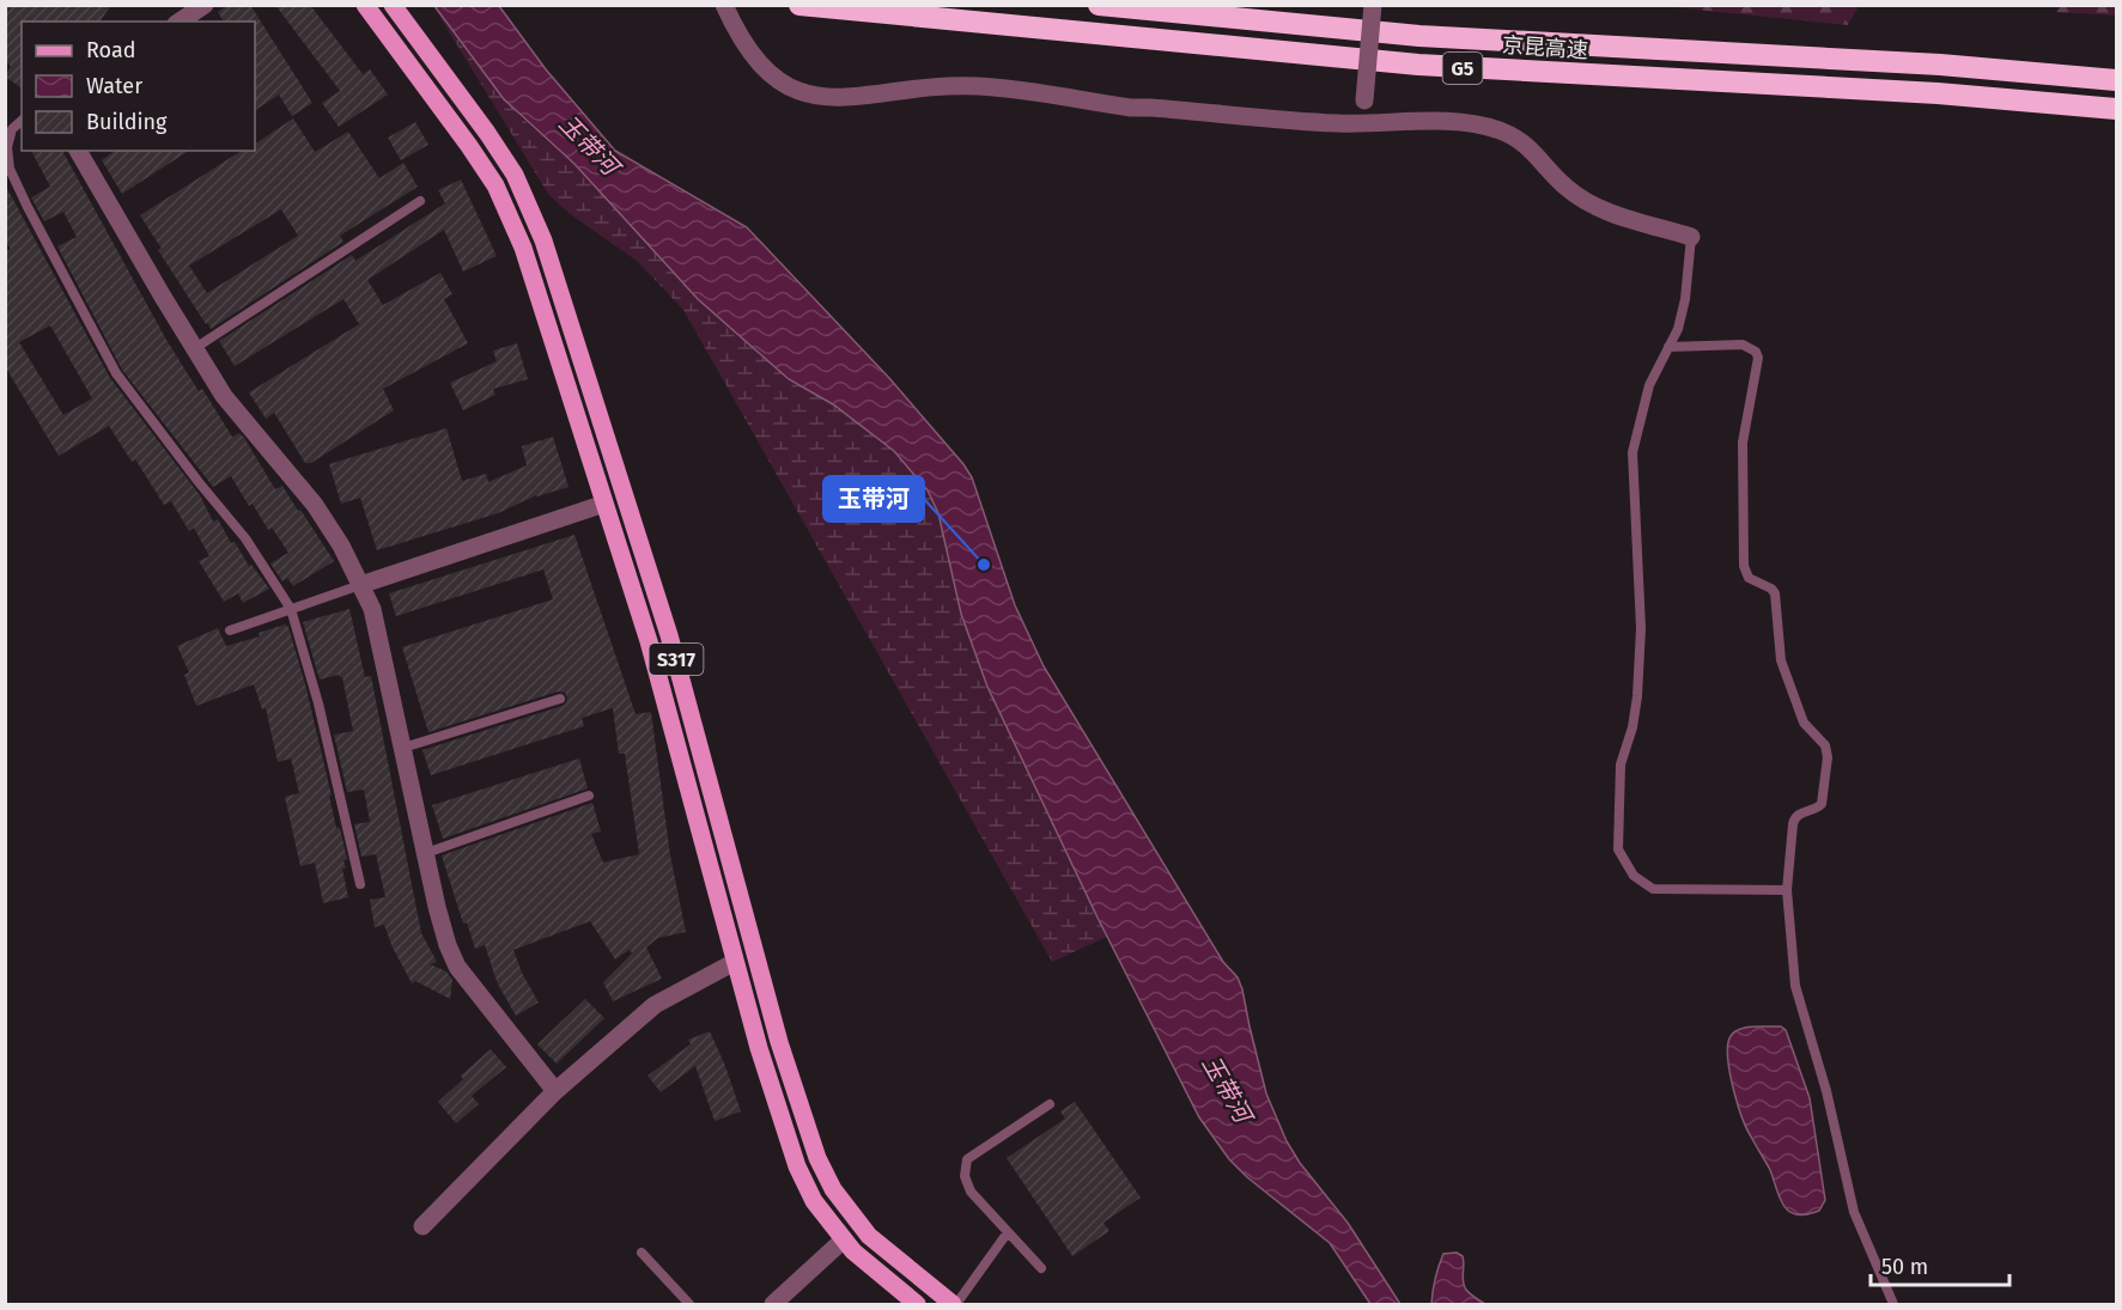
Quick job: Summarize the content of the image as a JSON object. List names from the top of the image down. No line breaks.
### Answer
{"streets":{"highway":["京昆高速","G5"],"main road":["S317"]},"water":["玉带河"],"places":["玉带河"],"legend":["Road","Water","Building"],"scale_bar":"50 m"}
